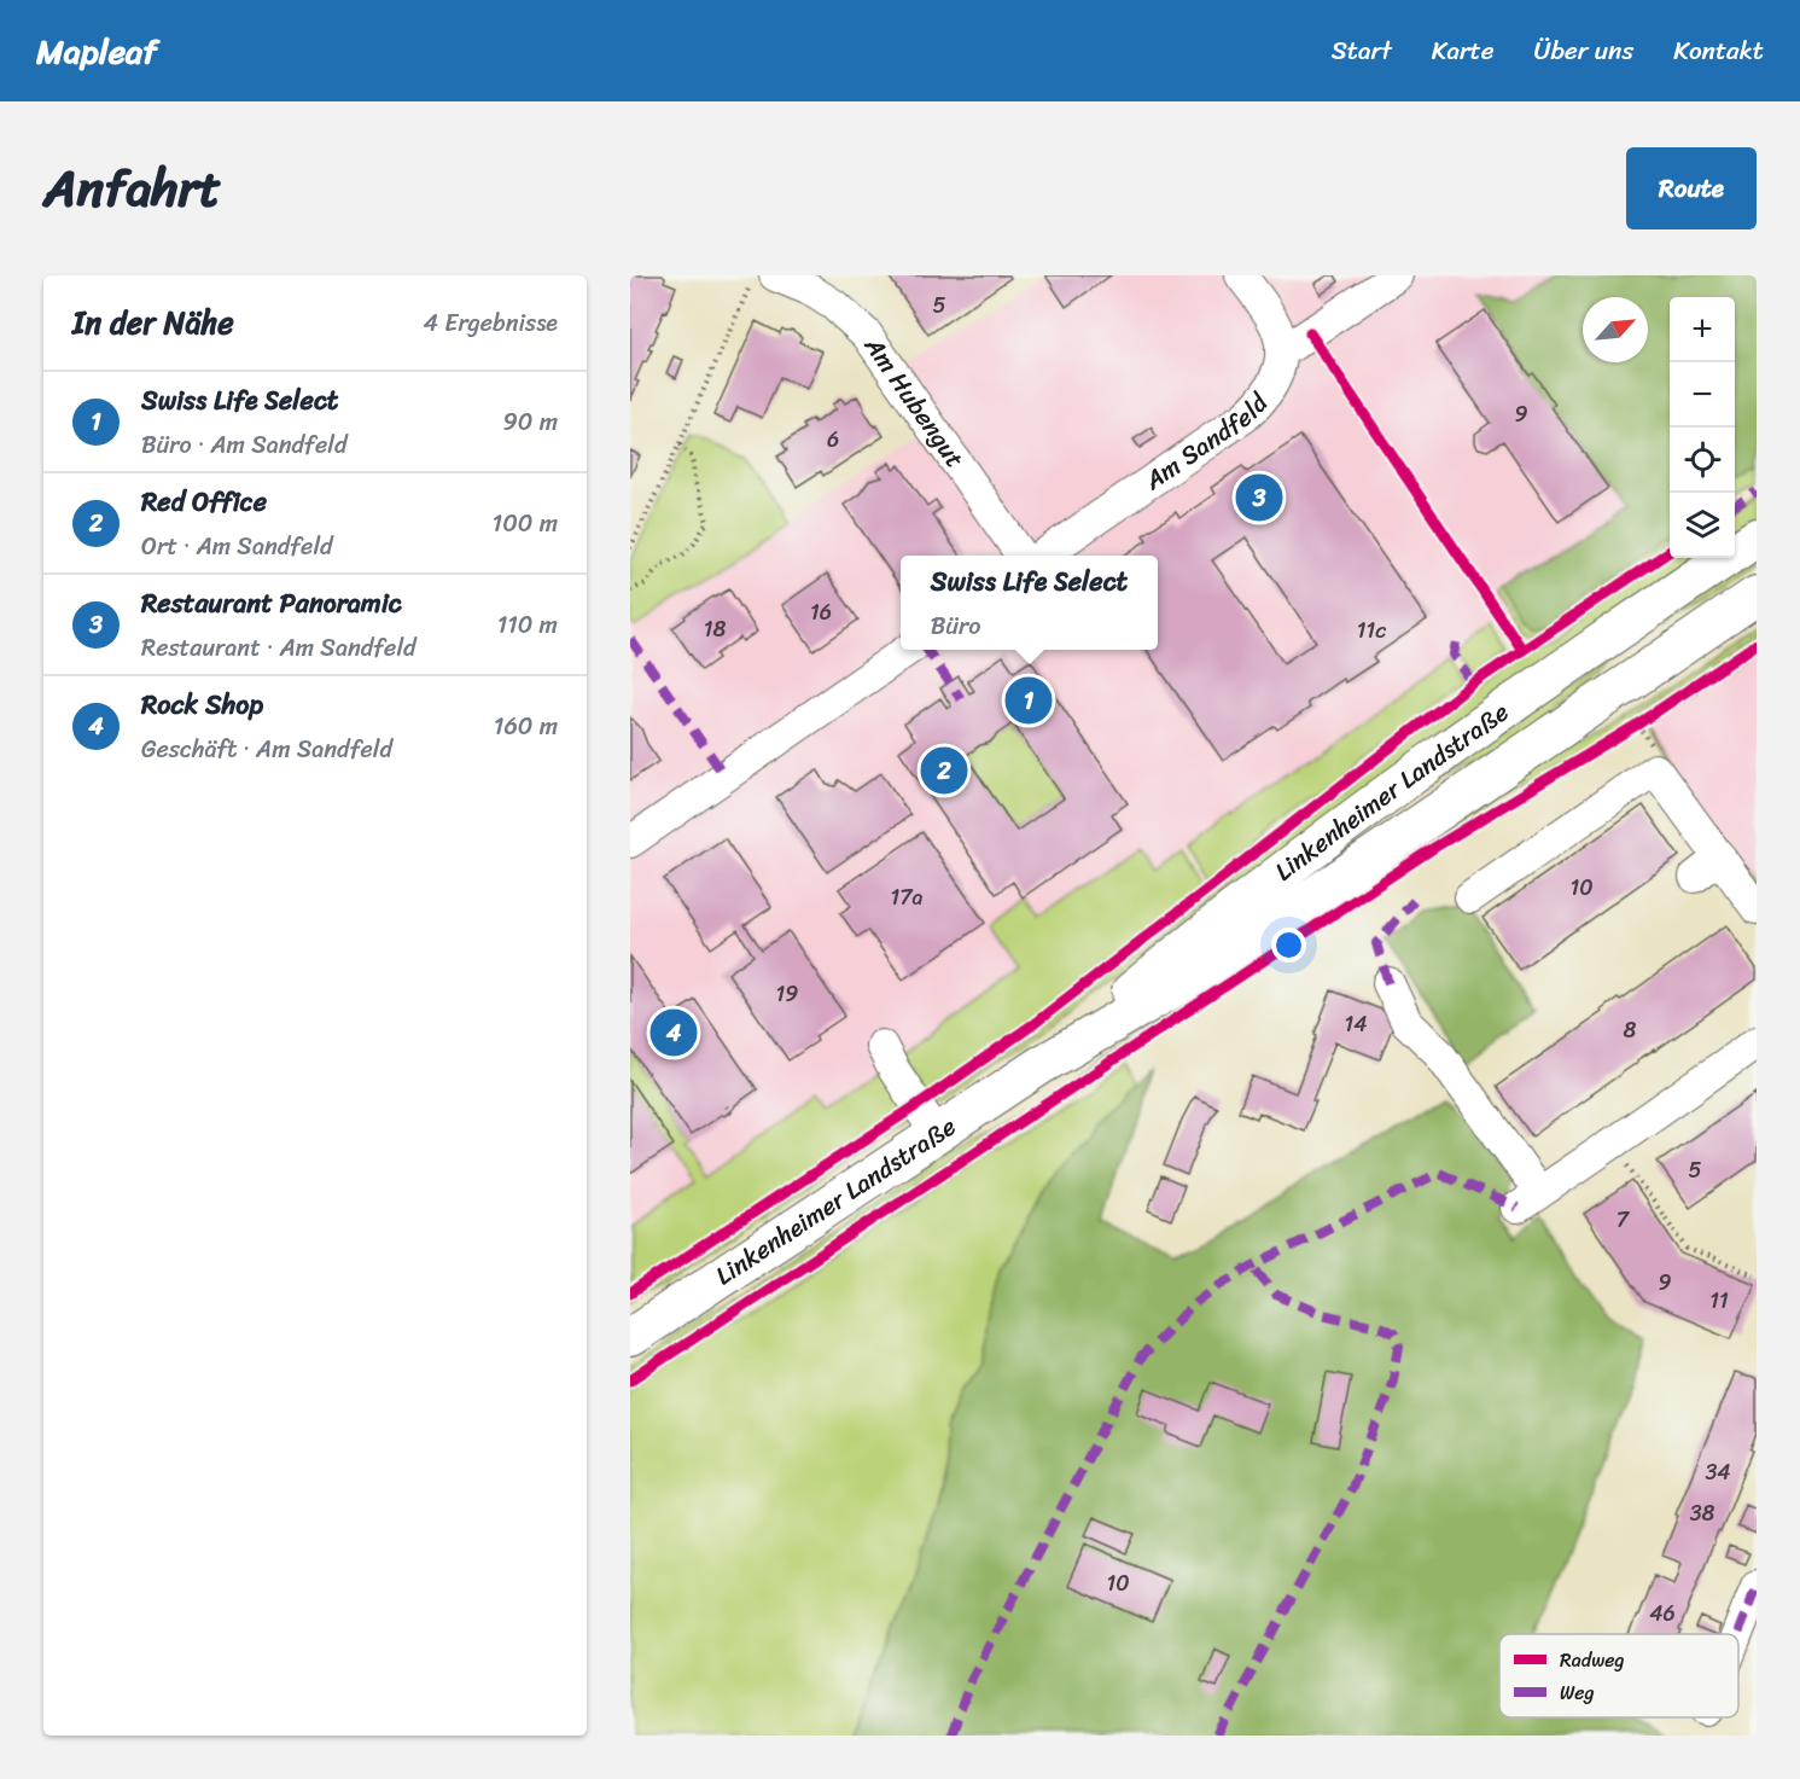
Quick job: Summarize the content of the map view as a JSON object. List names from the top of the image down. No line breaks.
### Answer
{"streets":{"main road":["Linkenheimer Landstraße"],"street":["Am Hubengut","Am Sandfeld"]},"house_numbers":["5","9","6","16","18","11c","10","17a","19","14","8","5","7","9","11","34","38","10","46"],"legend":["Radweg","Weg"],"north":"top right","page":{"header":"Mapleaf","nav":["Start","Karte","Über uns","Kontakt"],"title":"Anfahrt","buttons":"Route","heading":["In der Nähe","4 Ergebnisse"],"map_buttons":["+","−"],"list":[{"mark":"1","name":"Swiss Life Select","note":"Büro · Am Sandfeld","value":"90 m"},{"mark":"2","name":"Red Office","note":"Ort · Am Sandfeld","value":"100 m"},{"mark":"3","name":"Restaurant Panoramic","note":"Restaurant · Am Sandfeld","value":"110 m"},{"mark":"4","name":"Rock Shop","note":"Geschäft · Am Sandfeld","value":"160 m"}],"pins":["3","1","2","4"],"popup":["Swiss Life Select","Büro"]}}
